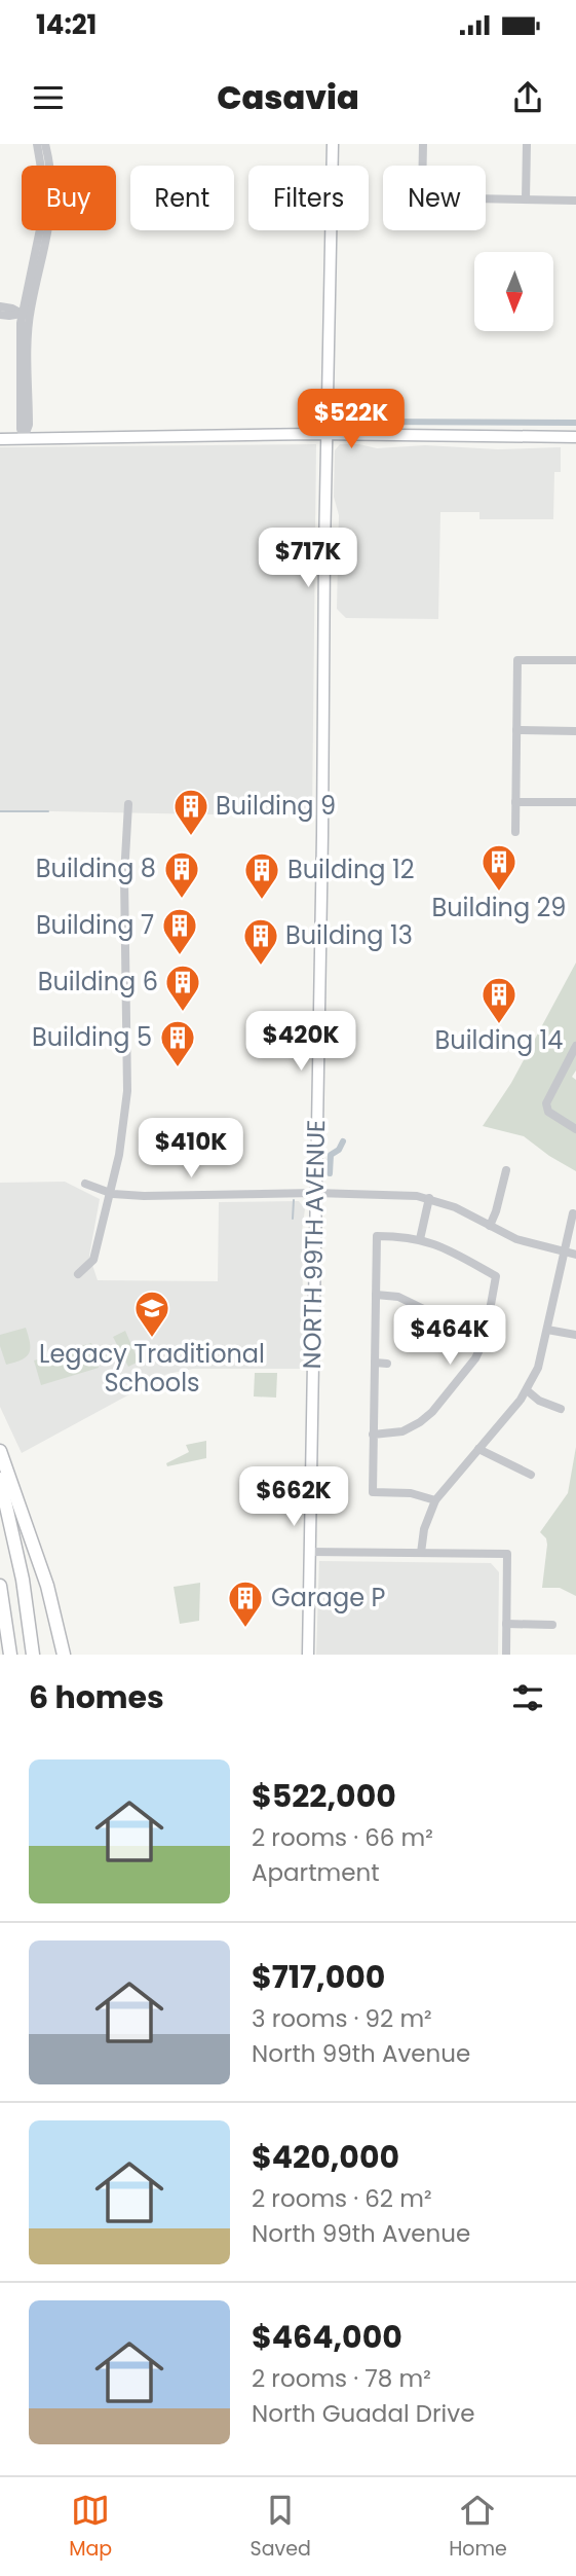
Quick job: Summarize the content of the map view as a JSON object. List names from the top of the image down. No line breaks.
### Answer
{"streets":{"main road":["NORTH 99TH AVENUE"]},"places":{"building":["Building 9","Building 29","Building 8","Building 12","Building 7","Building 13","Building 6","Building 14","Building 5","Garage P"],"school or university":["Legacy Traditional Schools"]},"north":"bottom","page":{"status":"14:21","header":"Casavia","chip":["Buy","Rent","Filters","New"],"price":["$522K","$717K","$420K","$410K","$464K","$662K"],"heading":"6 homes","list":[{"name":"$522,000","note":"2 rooms · 66 m² · Apartment"},{"name":"$717,000","note":"3 rooms · 92 m² · North 99th Avenue"},{"name":"$420,000","note":"2 rooms · 62 m² · North 99th Avenue"},{"name":"$464,000","note":"2 rooms · 78 m² · North Guadal Drive"}],"tabs":["Map","Saved","Home"]}}
